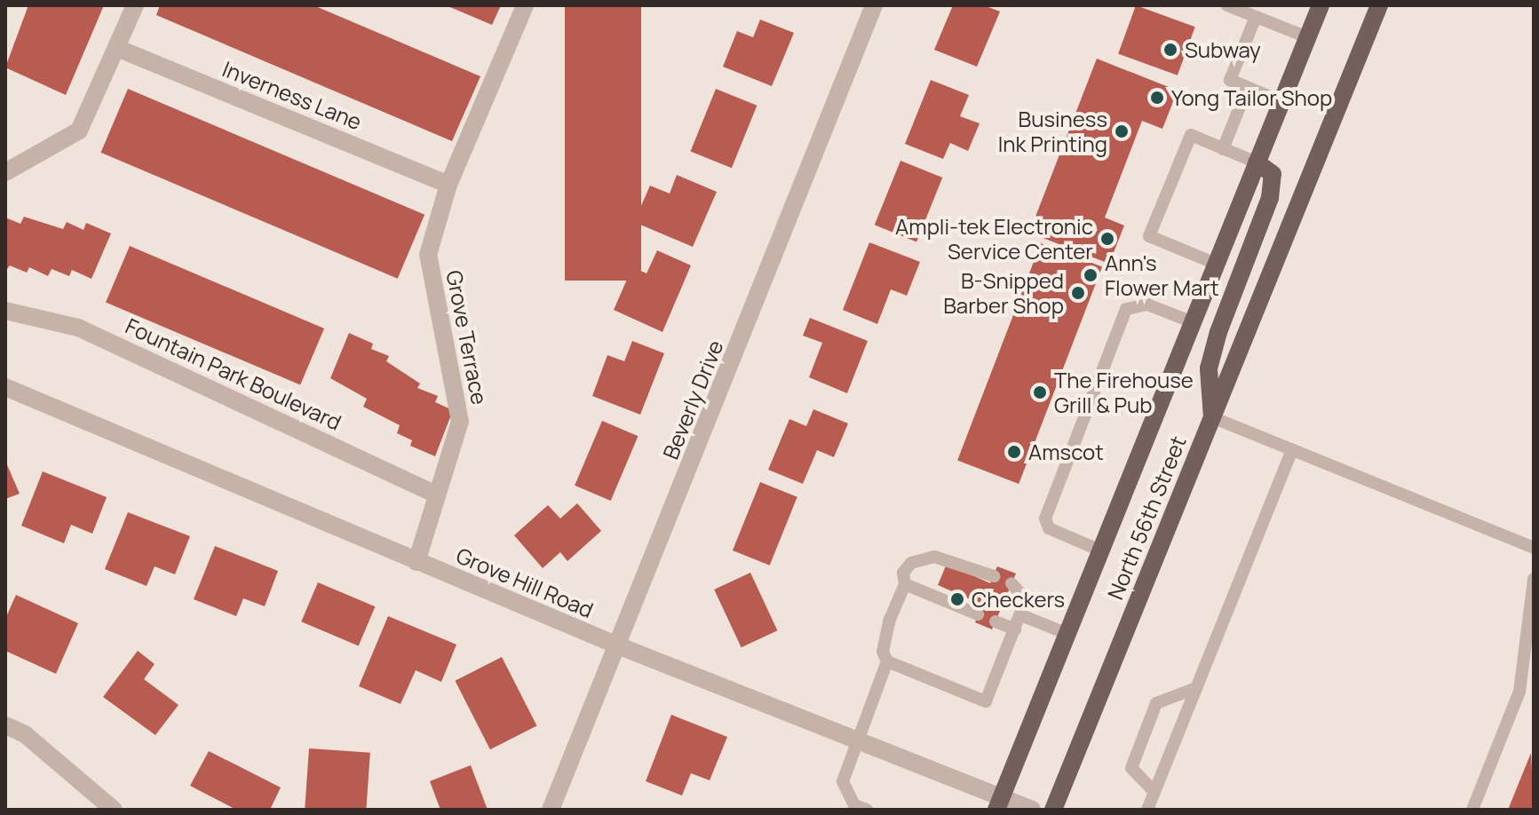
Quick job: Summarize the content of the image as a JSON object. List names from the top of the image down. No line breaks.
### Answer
{"streets":{"main road":["North 56th Street"],"street":["Inverness Lane","Grove Terrace","Fountain Park Boulevard","Beverly Drive","Grove Hill Road"]},"crossings":[["Inverness Lane","Grove Terrace"],["Grove Terrace","Fountain Park Boulevard"],["Grove Terrace","Grove Hill Road"],["Beverly Drive","Grove Hill Road"],["North 56th Street","Grove Hill Road"]],"places":["Subway","Yong Tailor Shop","Business Ink Printing","Ampli-tek Electronic Service Center","Ann's Flower Mart","B-Snipped Barber Shop","The Firehouse Grill & Pub","Amscot","Checkers"]}
